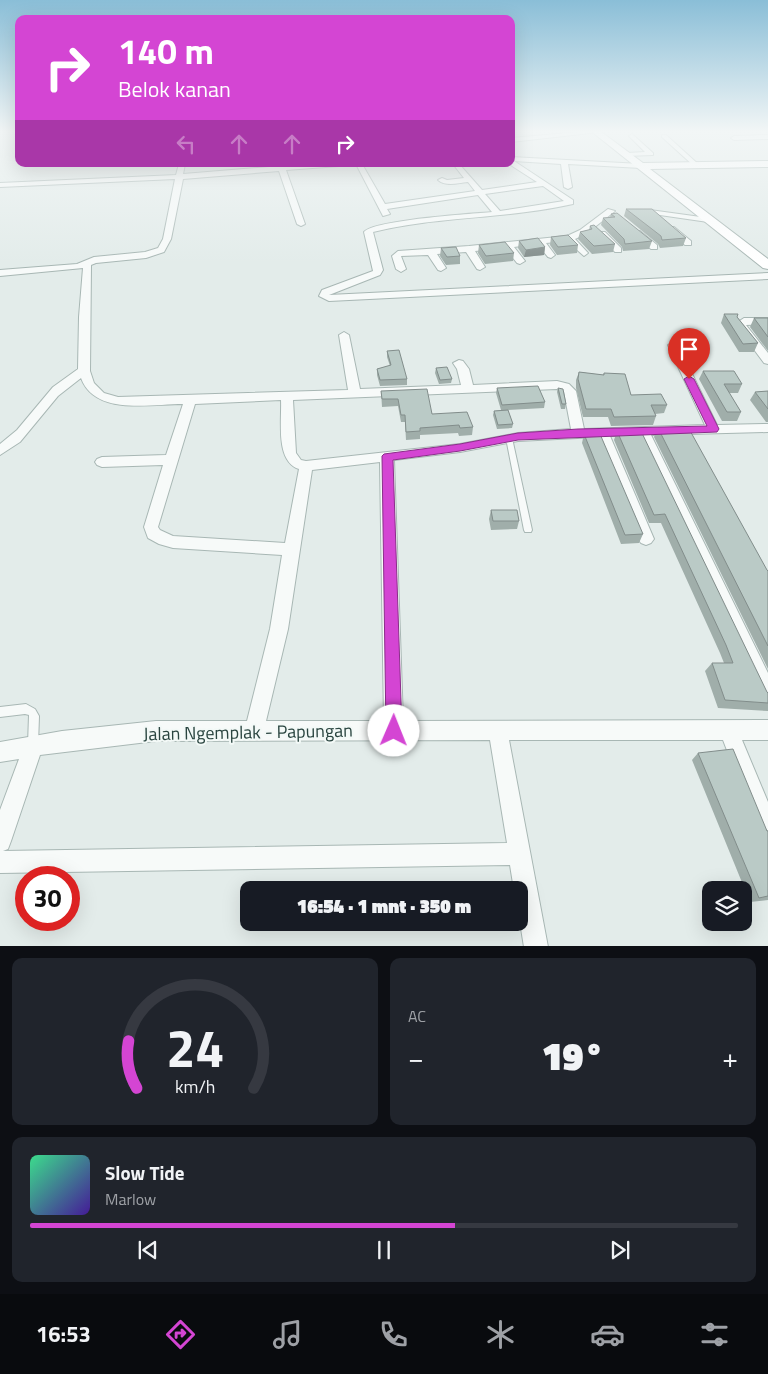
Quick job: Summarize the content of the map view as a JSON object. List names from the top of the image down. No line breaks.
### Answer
{"streets":{"street":["Jalan Ngemplak - Papungan"]},"page":{"turn":["140 m","Belok kanan"],"limit":"30","trip":"16:54 · 1 mnt · 350 m","tile":"AC","heat":["−","19°","+"],"song":["Slow Tide","Marlow"],"tabs":"16:53","gauge":["24","km/h"]}}
